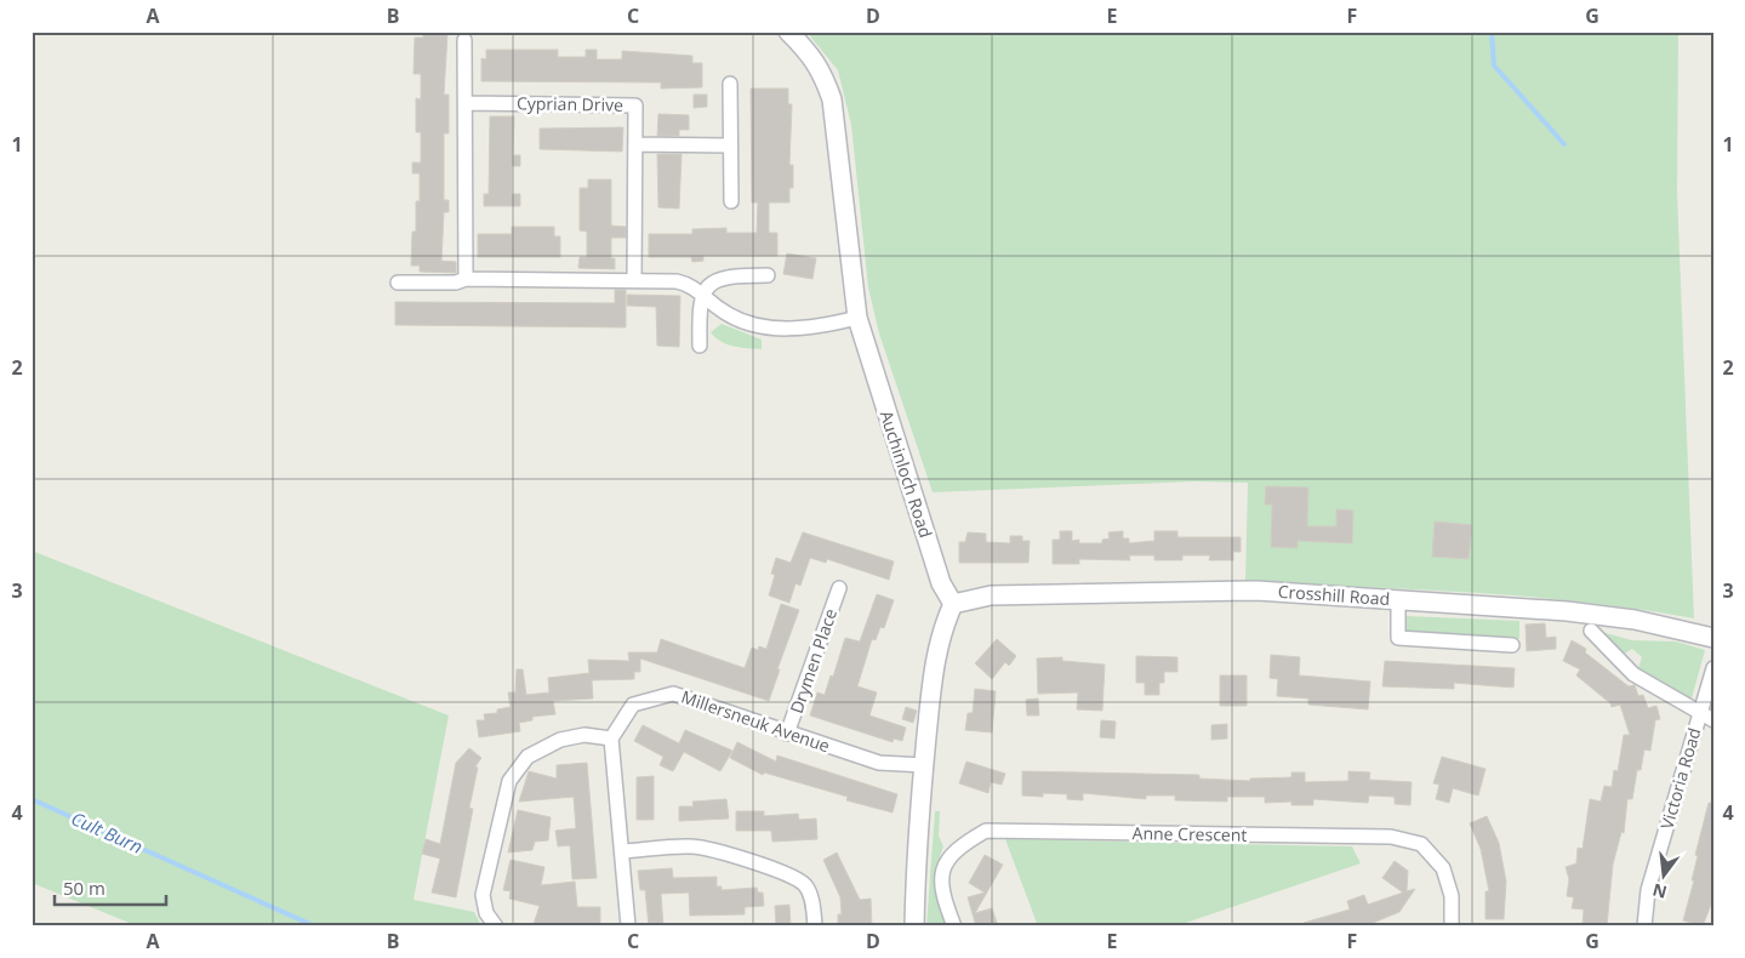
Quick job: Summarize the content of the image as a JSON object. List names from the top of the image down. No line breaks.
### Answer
{"streets":{"main road":["Auchinloch Road","Crosshill Road"],"street":["Cyprian Drive","Drymen Place","Millersneuk Avenue","Victoria Road","Anne Crescent"]},"crossings":[["Auchinloch Road","Crosshill Road"],["Drymen Place","Millersneuk Avenue"]],"water":["Cult Burn"],"scale_bar":"50 m","north":"bottom","grid":{"columns":["A","B","C","D","E","F","G"],"rows":["1","2","3","4"]}}
